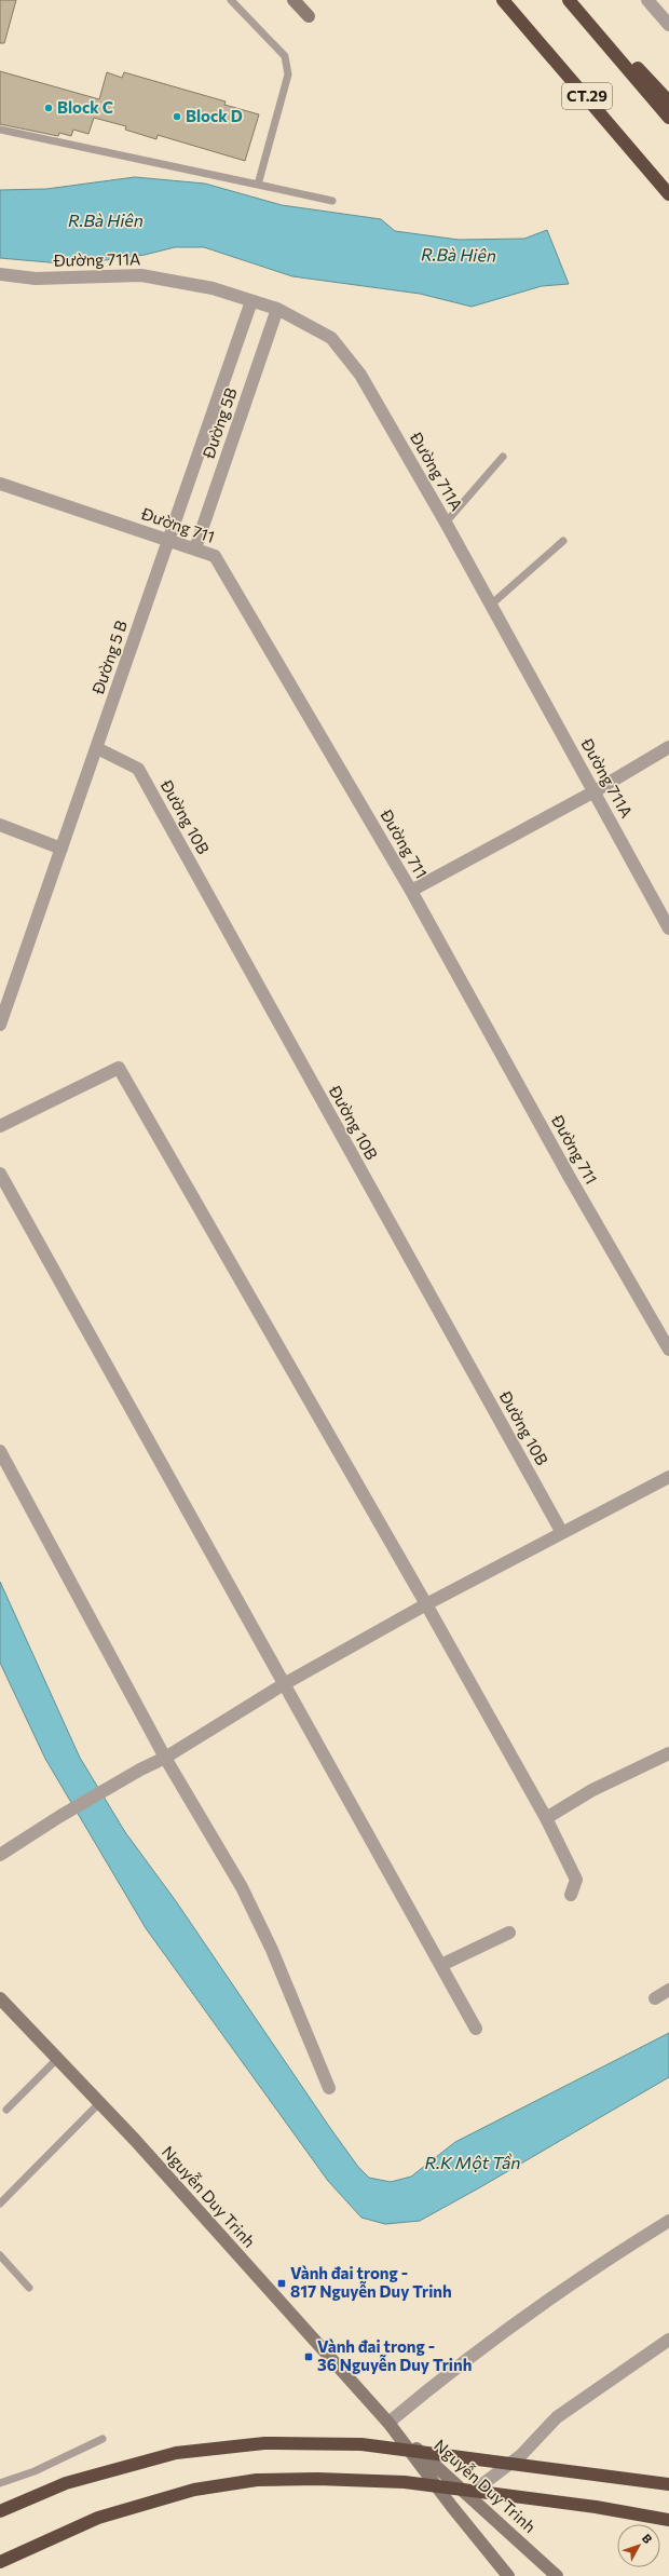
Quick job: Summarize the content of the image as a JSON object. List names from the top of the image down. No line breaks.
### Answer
{"streets":{"highway":["CT.29"],"main road":["Nguyễn Duy Trinh"],"street":["Đường 711A","Đường 5B","Đường 711","Đường 5 B","Đường 10B"]},"crossings":[["Đường 711A","Đường 5B"],["Đường 711A","Đường 5 B"],["Đường 5B","Đường 711"],["Đường 711","Đường 5 B"],["Đường 5 B","Đường 10B"]],"water":["R.Bà Hiên","R.K Một Tần"],"places":{"other":["Block C","Block D"],"transit":["Vành đai trong - 817 Nguyễn Duy Trinh","Vành đai trong - 36 Nguyễn Duy Trinh"]},"north":"top right"}
